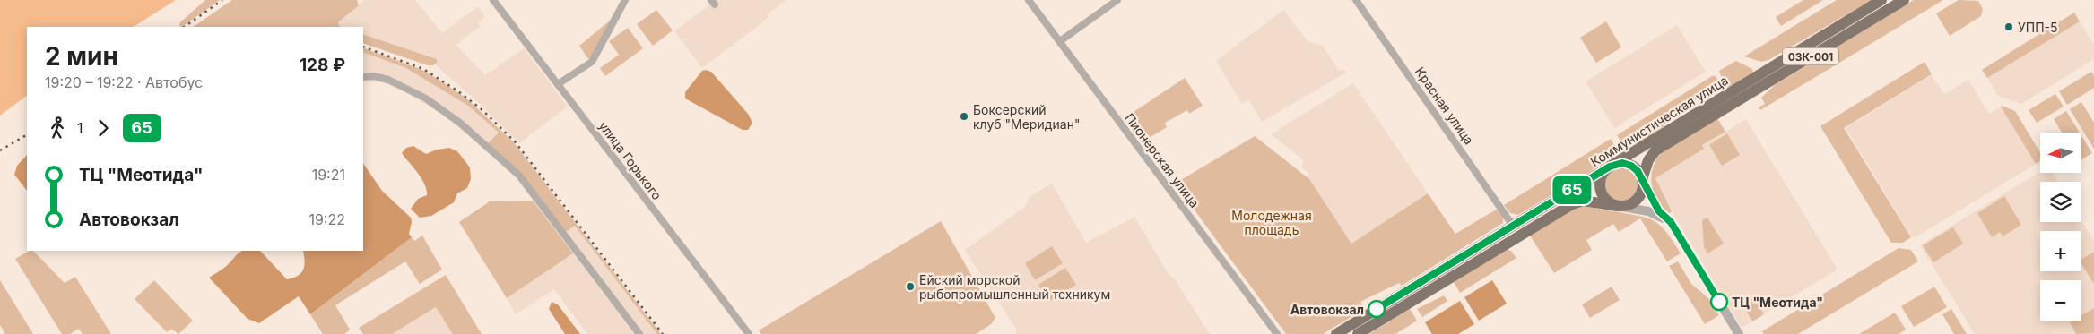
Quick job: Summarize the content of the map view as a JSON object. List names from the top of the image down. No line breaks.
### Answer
{"streets":{"main road":["03К-001","Коммунистическая улица"],"street":["Красная улица","улица Горького","Пионерская улица"]},"crossings":[["03К-001","Коммунистическая улица"],["Красная улица","Коммунистическая улица"]],"parks":["Молодежная площадь"],"places":["УПП-5","Боксерский клуб \"Меридиан\"","Ейский морской рыбопромышленный техникум","ТЦ \"Меотида\"","Автовокзал"],"lines":["bus line 65"],"north":"left","page":{"on_map":"65","heading":["2 мин","19:20 – 19:22 · Автобус","128 ₽"],"legs":["1","65"],"map_buttons":["+","−"],"list":[{"name":"ТЦ \"Меотида\"","value":"19:21"},{"name":"Автовокзал","value":"19:22"}]}}
